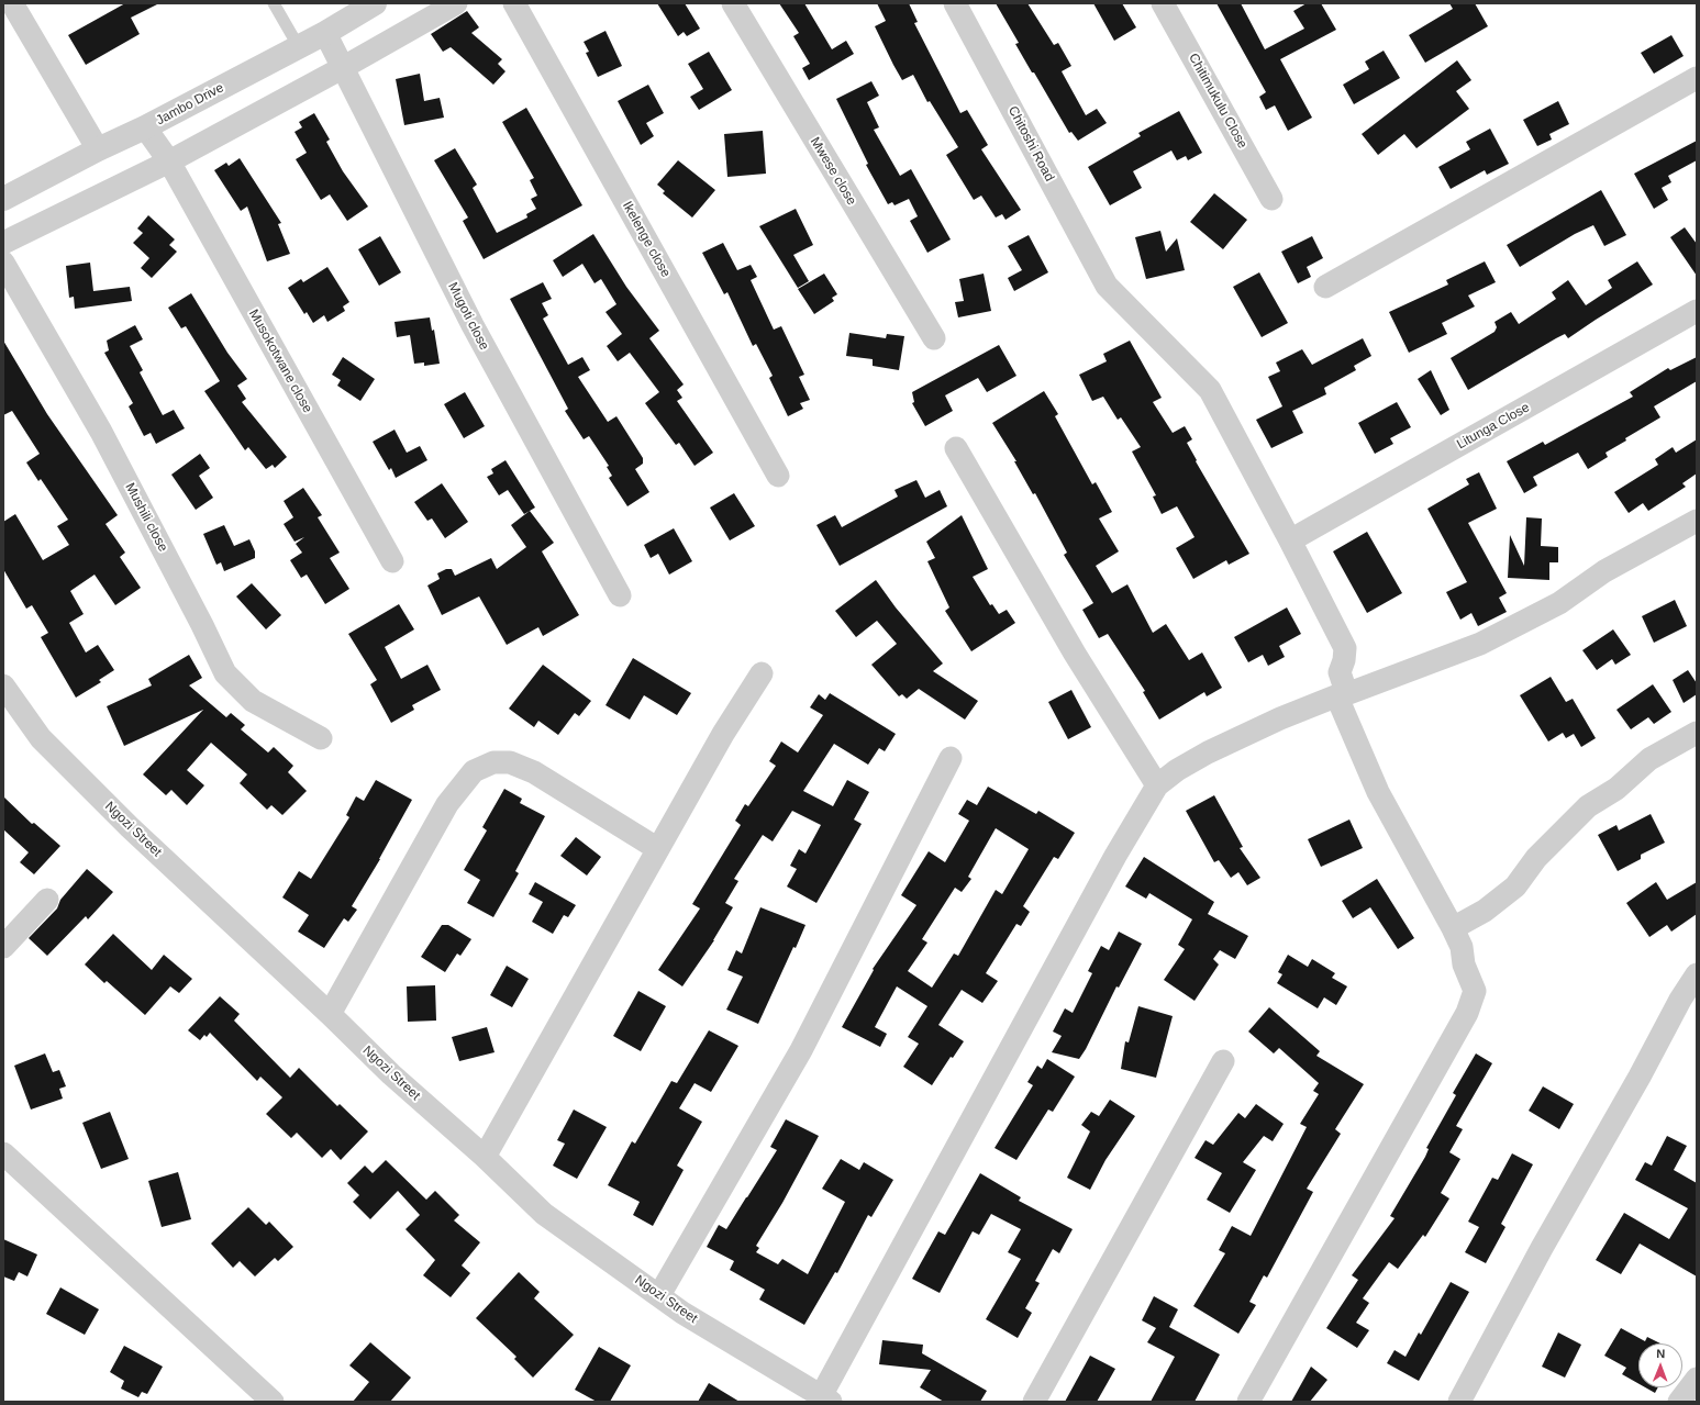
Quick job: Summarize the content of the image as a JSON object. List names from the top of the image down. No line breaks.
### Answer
{"streets":{"street":["Chitimukulu Close","Jambo Drive","Chitoshi Road","Mwese close","Ikelenge close","Mugoti close","Musokotwane close","Litunga Close","Mushili close","Ngozi Street"]},"crossings":[["Jambo Drive","Mugoti close"],["Jambo Drive","Musokotwane close"],["Chitoshi Road","Litunga Close"]],"north":"top"}
